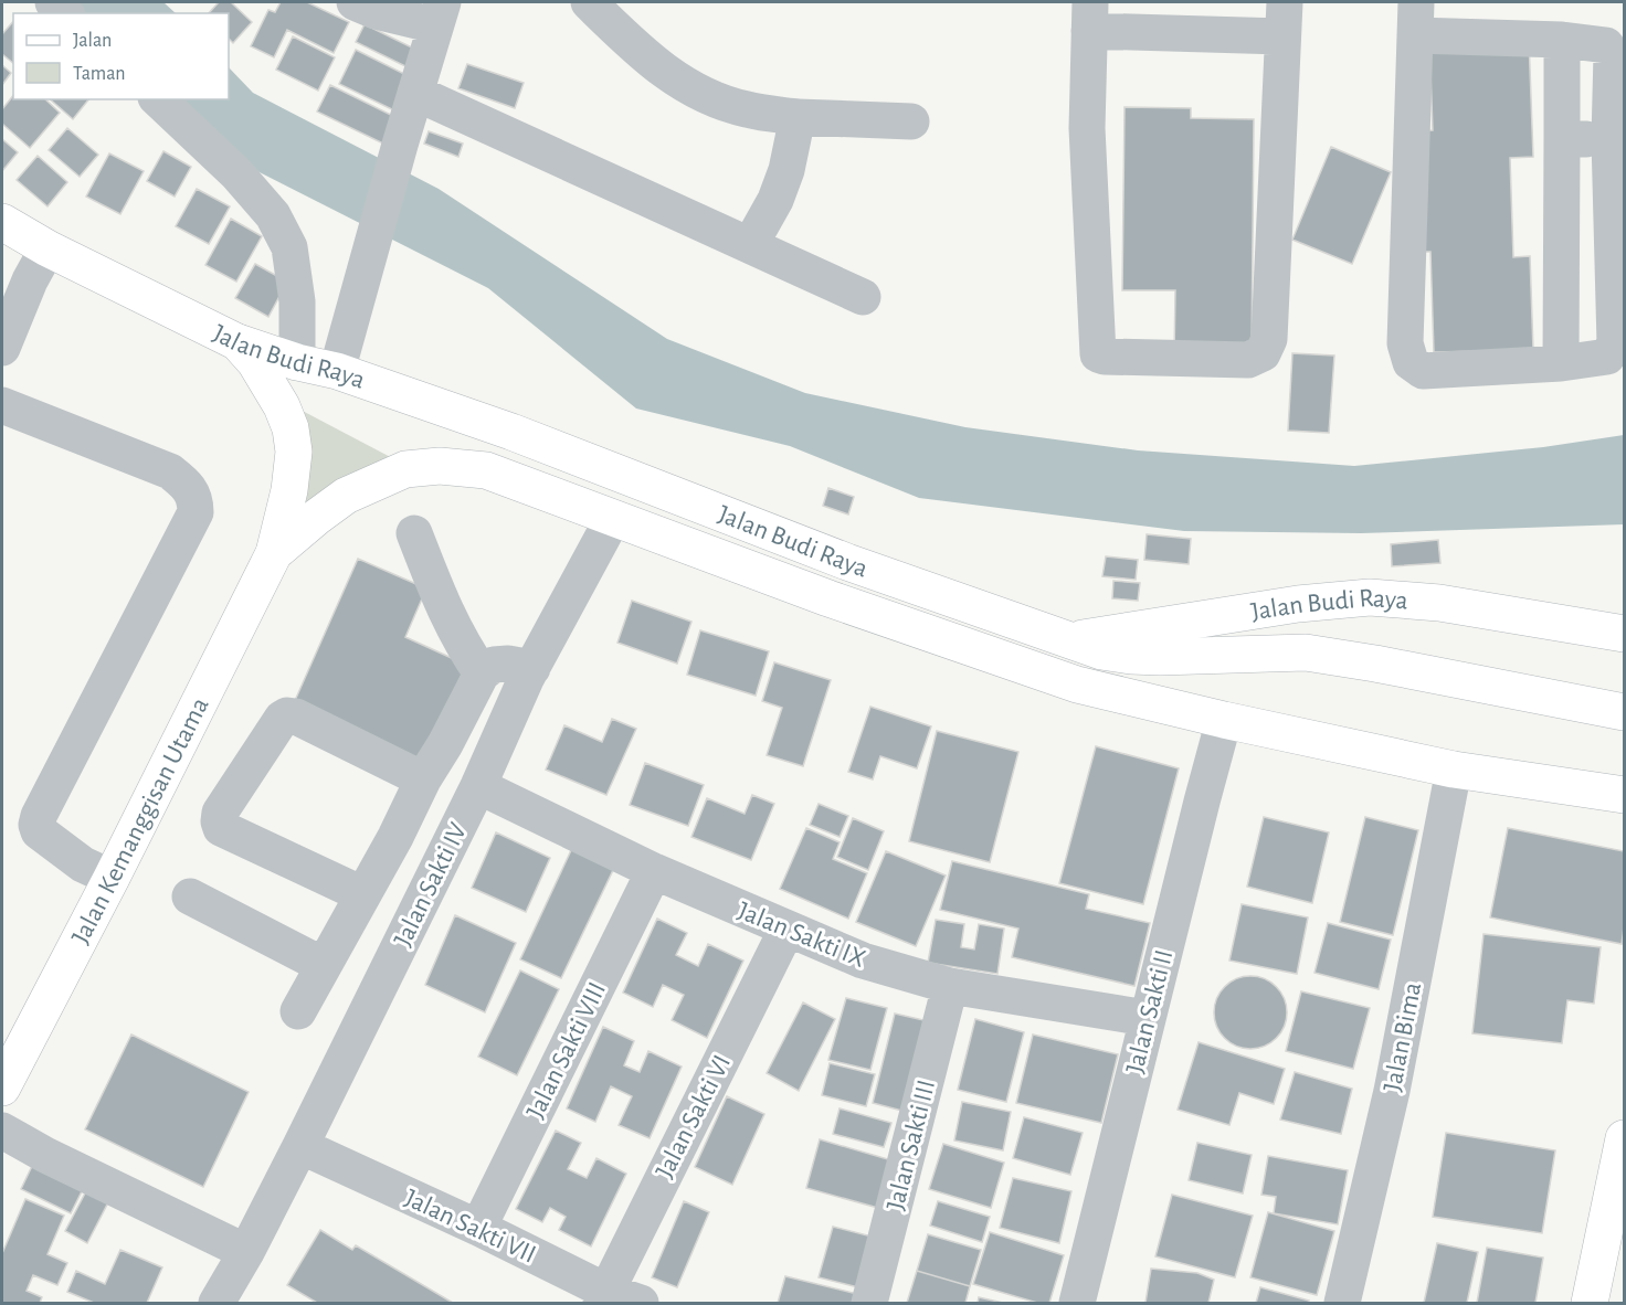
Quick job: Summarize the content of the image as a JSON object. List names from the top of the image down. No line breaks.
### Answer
{"streets":{"main road":["Jalan Budi Raya","Jalan Kemanggisan Utama"],"street":["Jalan Sakti IV","Jalan Sakti IX","Jalan Sakti II","Jalan Bima","Jalan Sakti VIII","Jalan Sakti VI","Jalan Sakti III","Jalan Sakti VII"]},"crossings":[["Jalan Budi Raya","Jalan Kemanggisan Utama"],["Jalan Budi Raya","Jalan Sakti IV"],["Jalan Budi Raya","Jalan Sakti II"],["Jalan Budi Raya","Jalan Bima"],["Jalan Sakti IV","Jalan Sakti IX"],["Jalan Sakti IV","Jalan Sakti VII"],["Jalan Sakti IX","Jalan Sakti II"],["Jalan Sakti IX","Jalan Sakti VIII"],["Jalan Sakti IX","Jalan Sakti VI"],["Jalan Sakti IX","Jalan Sakti III"],["Jalan Sakti VIII","Jalan Sakti VII"],["Jalan Sakti VI","Jalan Sakti VII"]],"legend":["Jalan","Taman"]}
